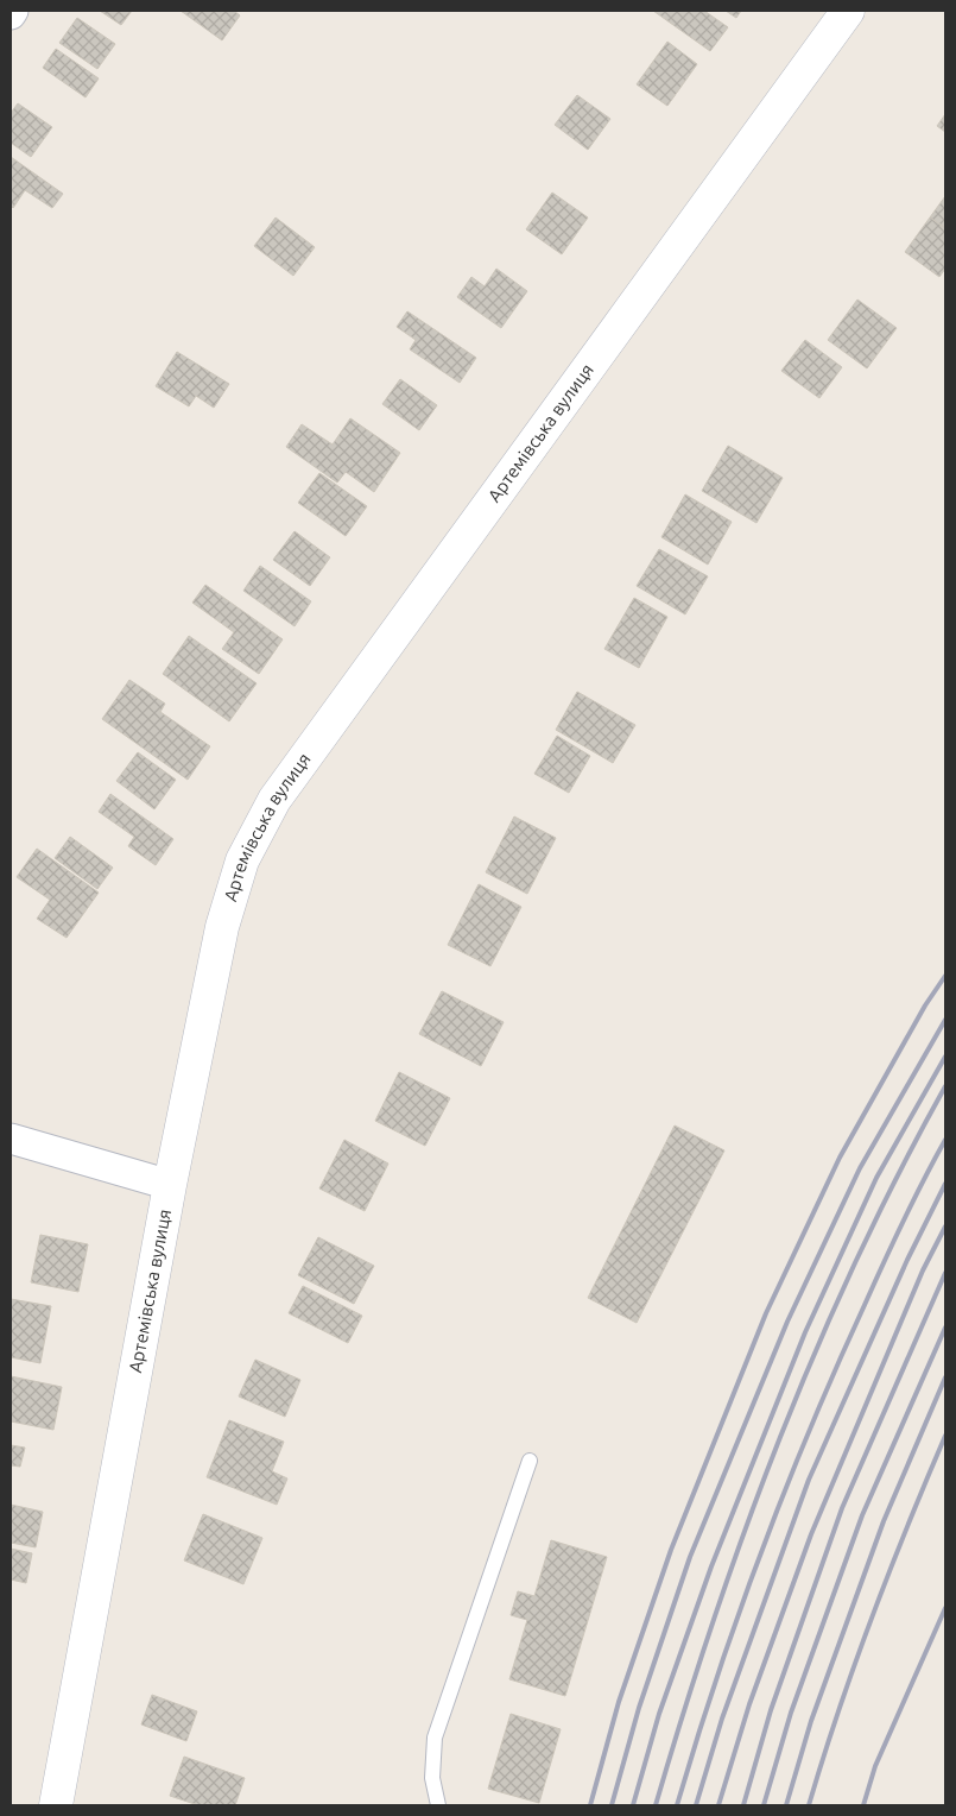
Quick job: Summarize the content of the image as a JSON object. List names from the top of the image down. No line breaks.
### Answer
{"streets":{"main road":["Артемівська вулиця"]}}
